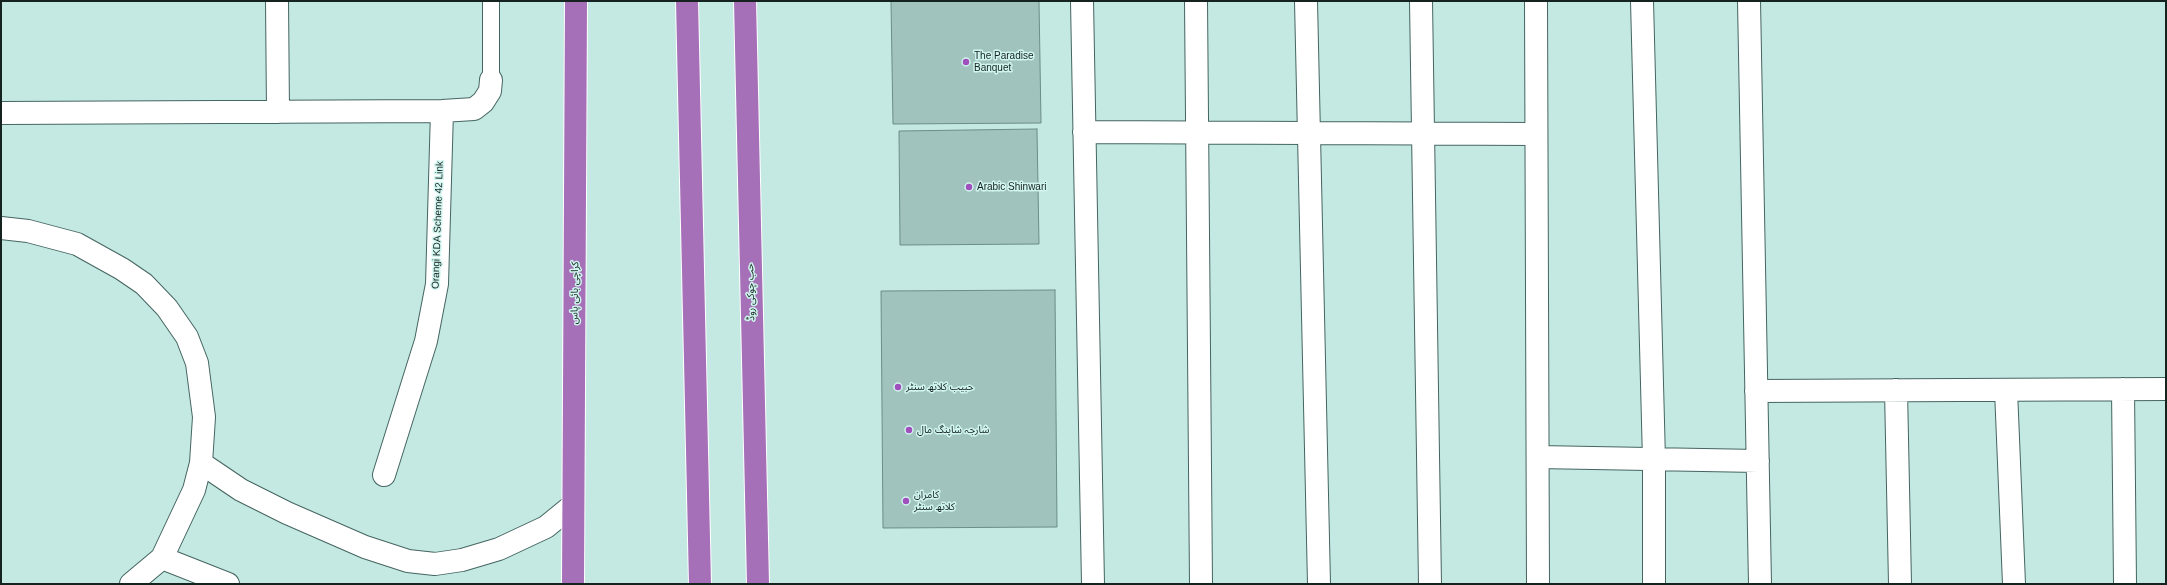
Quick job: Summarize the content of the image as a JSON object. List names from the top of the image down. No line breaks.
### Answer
{"streets":{"highway":["حب چوکی روڈ","کراچی بائی پاس"],"street":["Orangi KDA Scheme 42 Link"]},"places":["The Paradise Banquet","Arabic Shinwari","حبیب کلاتھ سنٹر","شارجہ شاپنگ مال","کامران کلاتھ سنٹر"]}
